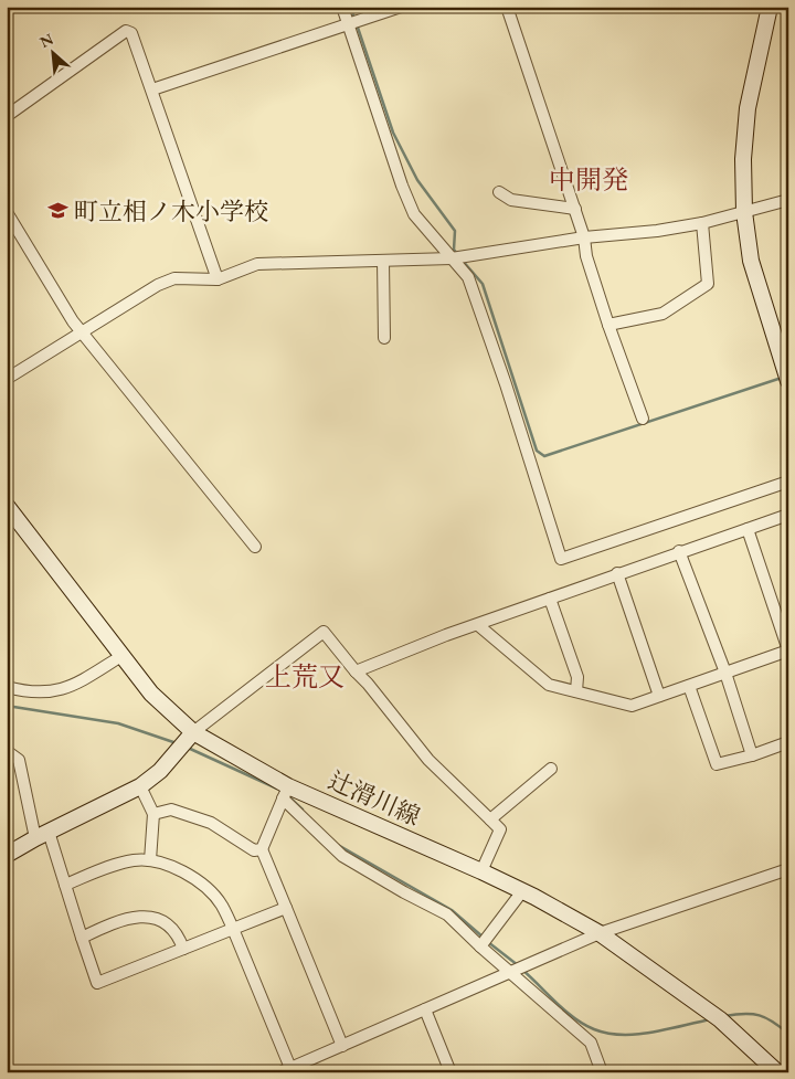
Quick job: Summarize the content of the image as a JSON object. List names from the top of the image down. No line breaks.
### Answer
{"streets":{"main road":["辻滑川線"]},"districts":["中開発","上荒又"],"places":{"school or university":["町立相ノ木小学校"]},"north":"top left"}
